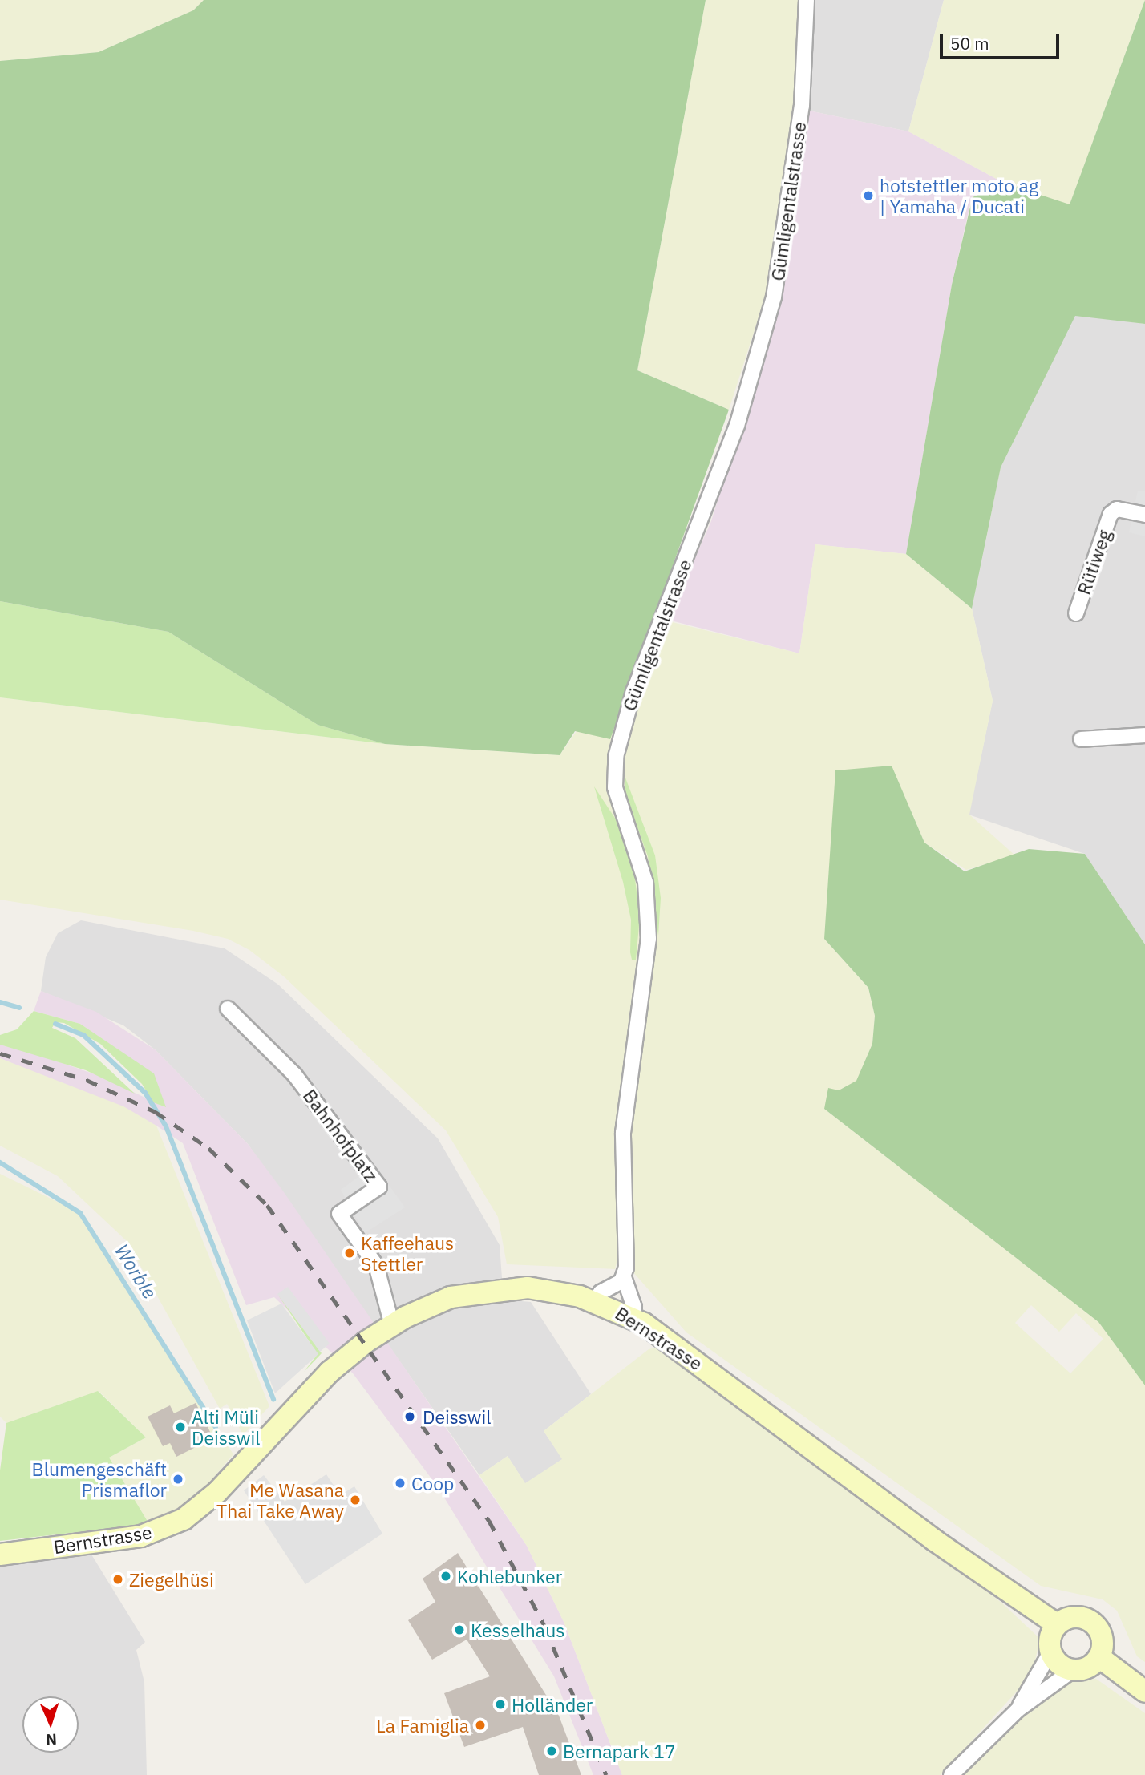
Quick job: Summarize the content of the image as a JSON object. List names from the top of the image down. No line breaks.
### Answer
{"streets":{"main road":["Bernstrasse"],"street":["Gümligentalstrasse","Rütiweg","Bahnhofplatz"]},"crossings":[["Gümligentalstrasse","Bernstrasse"],["Bahnhofplatz","Bernstrasse"]],"water":["Worble"],"places":["hotstettler moto ag | Yamaha / Ducati","Kaffeehaus Stettler","Deisswil","Alti Müli Deisswil","Blumengeschäft Prismaflor","Coop","Me Wasana Thai Take Away","Kohlebunker","Ziegelhüsi","Kesselhaus","Holländer","La Famiglia","Bernapark 17"],"scale_bar":"50 m","north":"bottom"}
